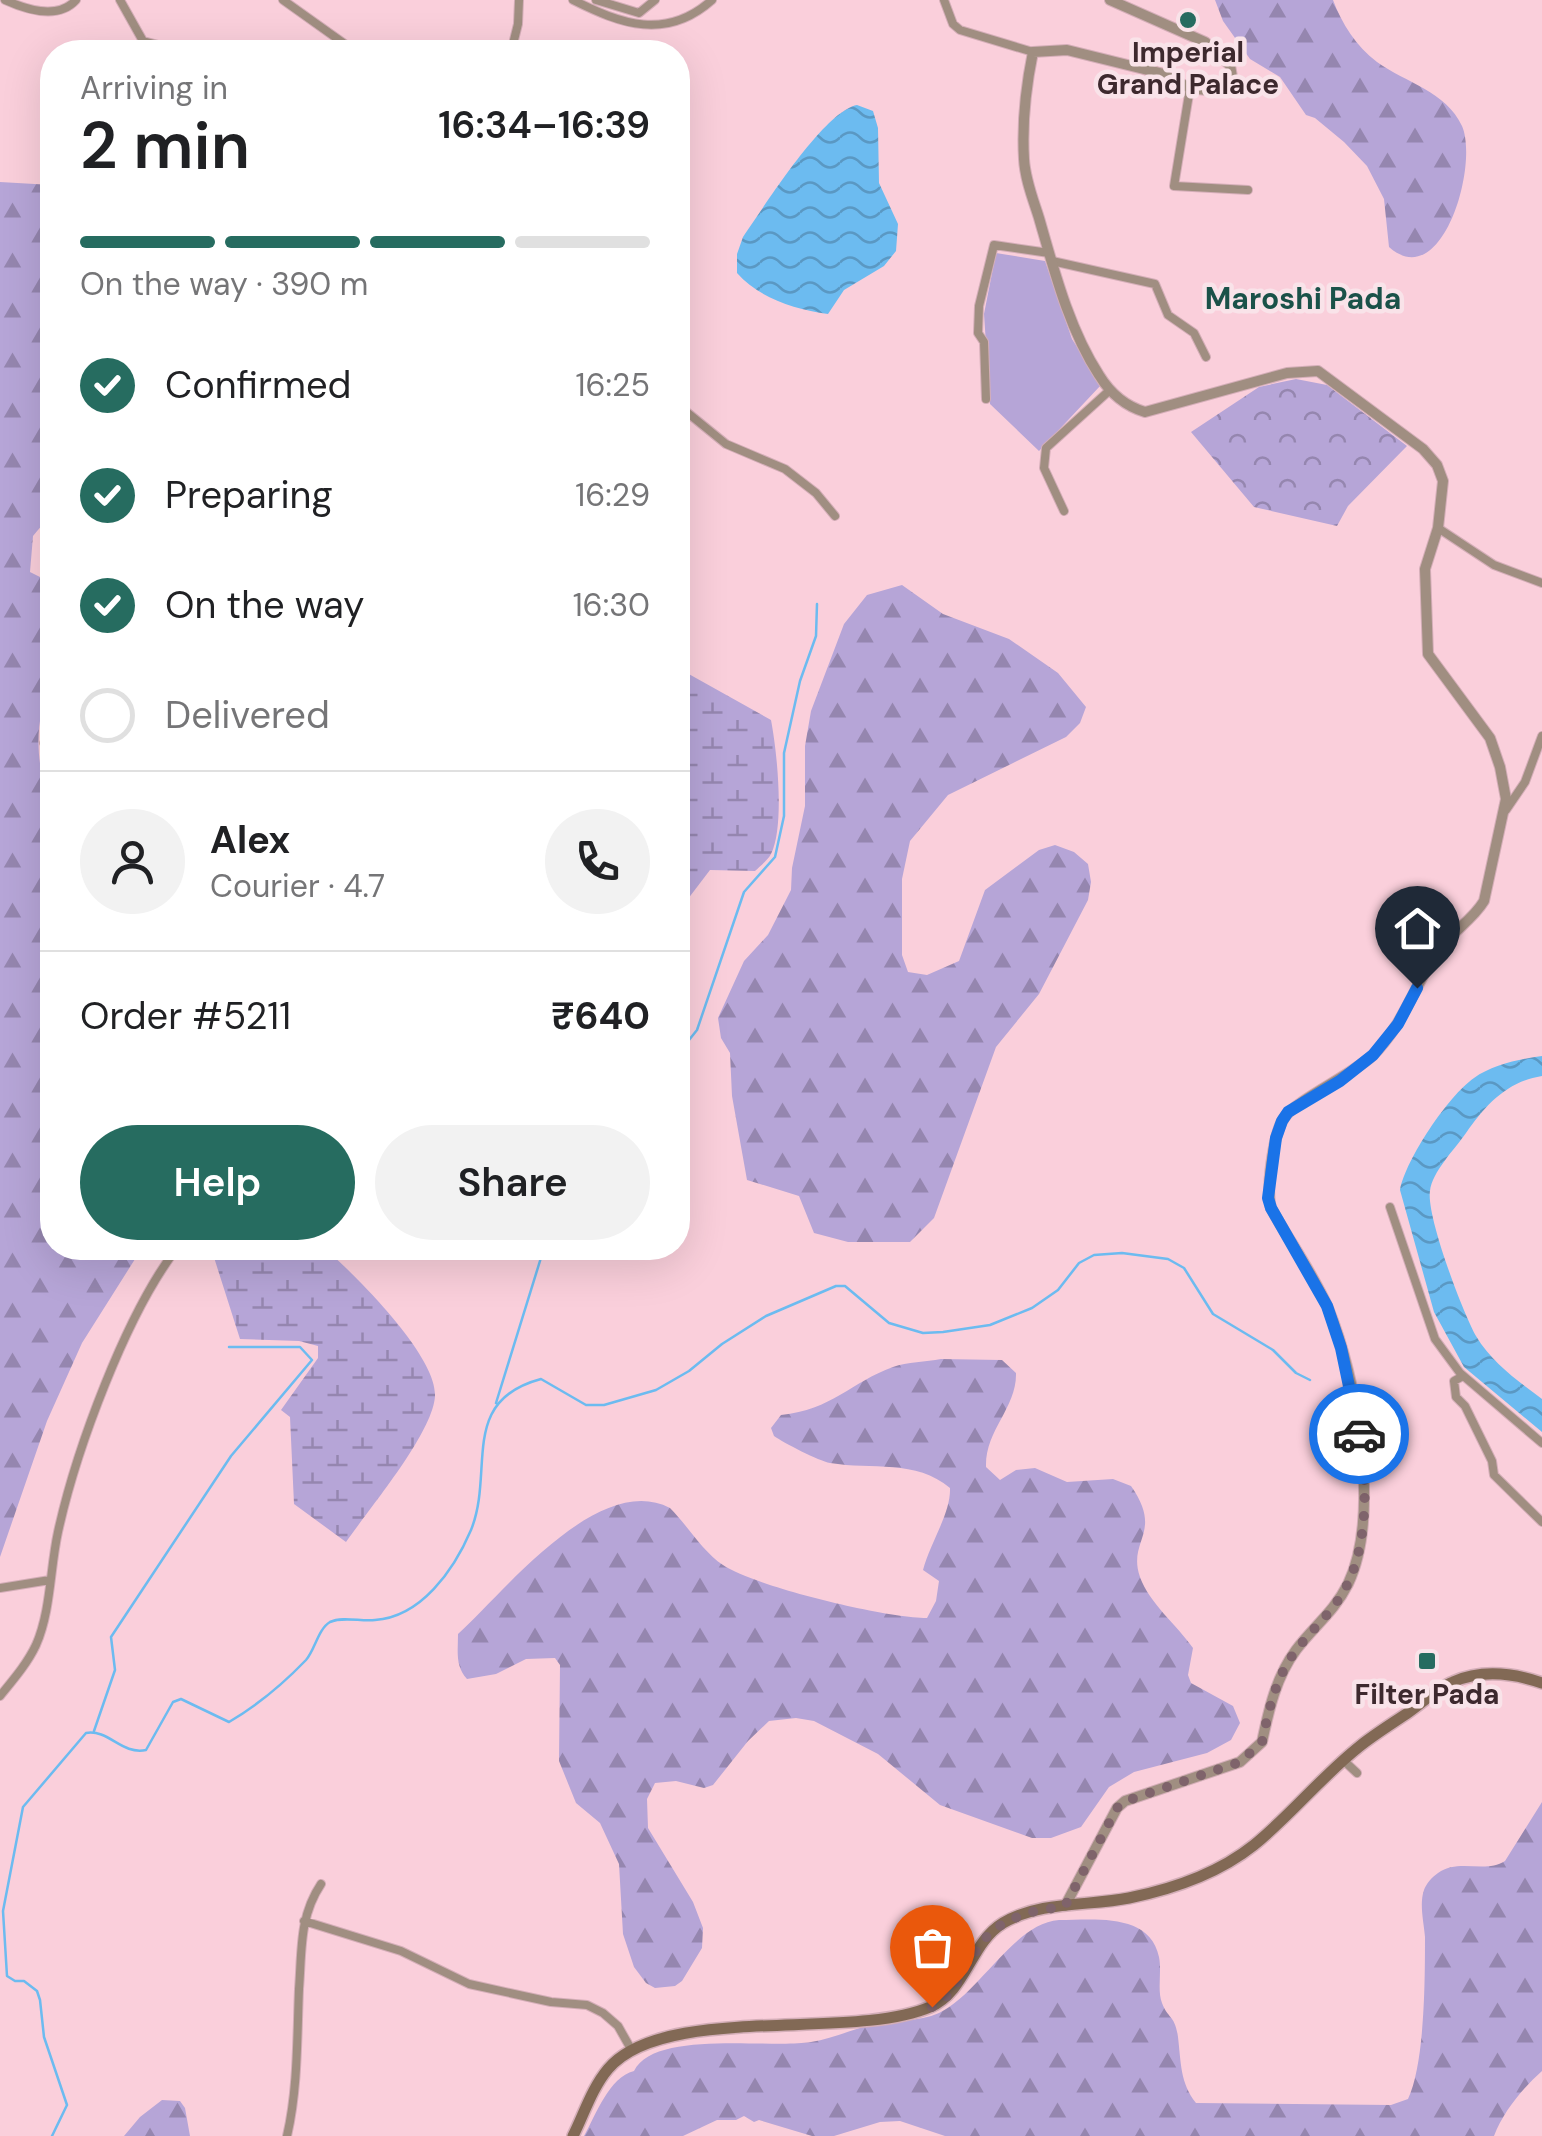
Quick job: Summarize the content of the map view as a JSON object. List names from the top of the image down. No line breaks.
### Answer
{"districts":["Maroshi Pada"],"places":{"other":["Imperial Grand Palace"],"transit":["Filter Pada"]},"page":{"heading":["2 min","Arriving in","16:34–16:39"],"panel":["Alex","Courier · 4.7","Order #5211","₹640"],"bar":"On the way · 390 m","list":[["Confirmed","16:25"],["Preparing","16:29"],["On the way","16:30"],"Delivered"],"buttons":["Help","Share"]}}
